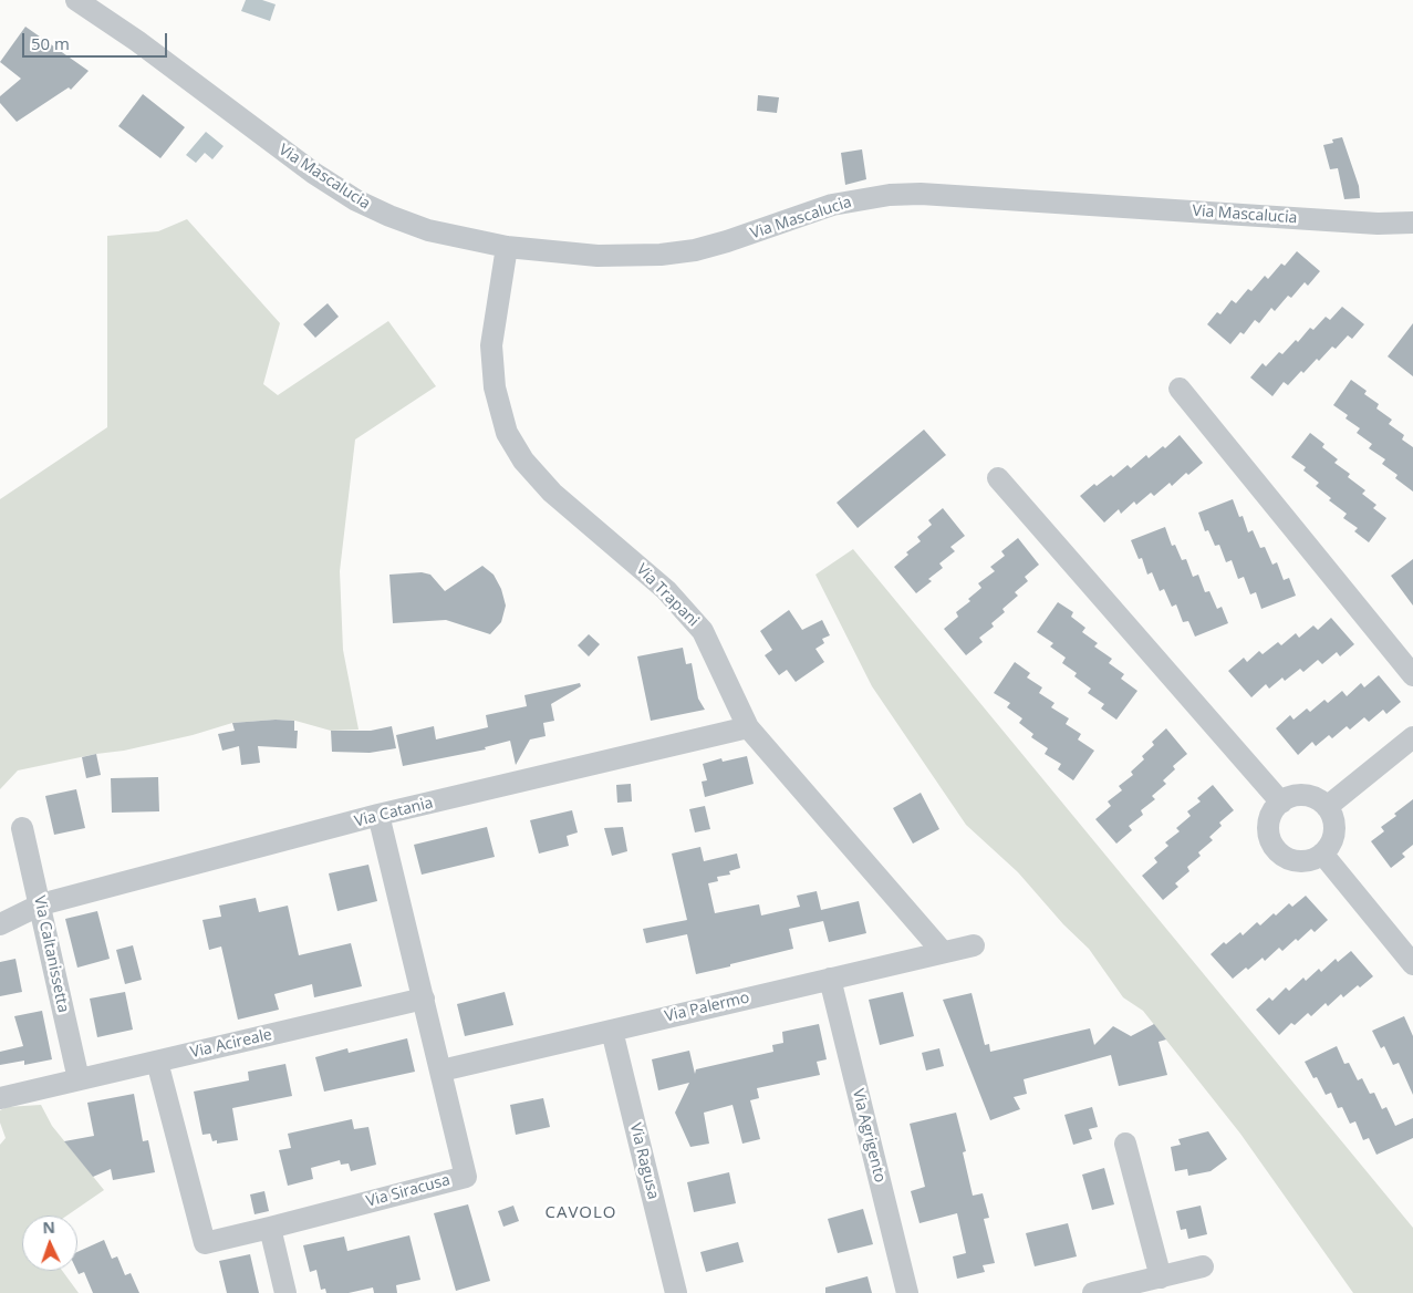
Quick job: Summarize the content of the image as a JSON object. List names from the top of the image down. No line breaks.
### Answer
{"streets":{"street":["Via Mascalucia","Via Trapani","Via Catania","Via Caltanissetta","Via Palermo","Via Acireale","Via Agrigento","Via Ragusa","Via Siracusa"]},"crossings":[["Via Mascalucia","Via Trapani"],["Via Trapani","Via Catania"],["Via Trapani","Via Palermo"],["Via Catania","Via Caltanissetta"],["Via Catania","Via Siracusa"],["Via Caltanissetta","Via Acireale"],["Via Palermo","Via Agrigento"],["Via Palermo","Via Ragusa"],["Via Palermo","Via Siracusa"],["Via Acireale","Via Siracusa"]],"districts":["CAVOLO"],"scale_bar":"50 m","north":"top"}
